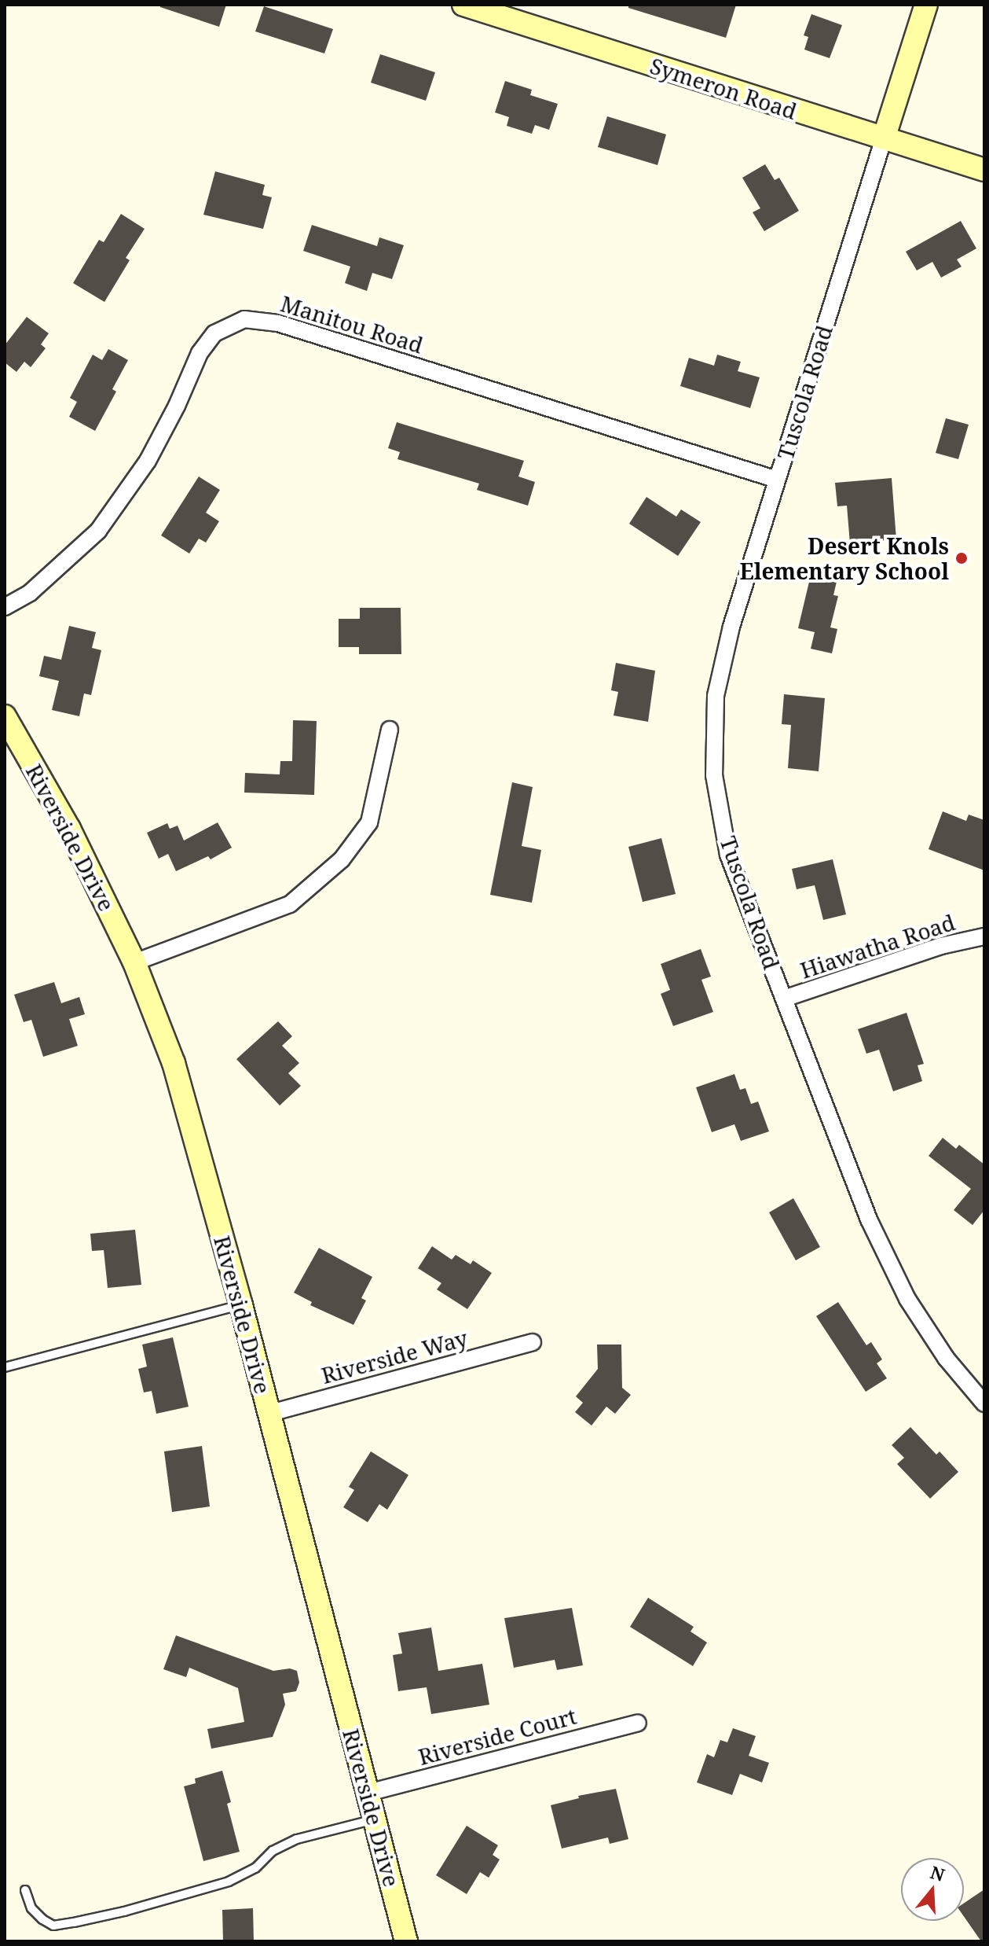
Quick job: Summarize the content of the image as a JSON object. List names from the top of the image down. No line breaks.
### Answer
{"streets":{"street":["Symeron Road","Manitou Road","Tuscola Road","Riverside Drive","Hiawatha Road","Riverside Way","Riverside Court"]},"crossings":[["Symeron Road","Tuscola Road"],["Manitou Road","Tuscola Road"],["Tuscola Road","Hiawatha Road"],["Riverside Drive","Riverside Way"],["Riverside Drive","Riverside Court"]],"places":["Desert Knols Elementary School"],"north":"top"}
